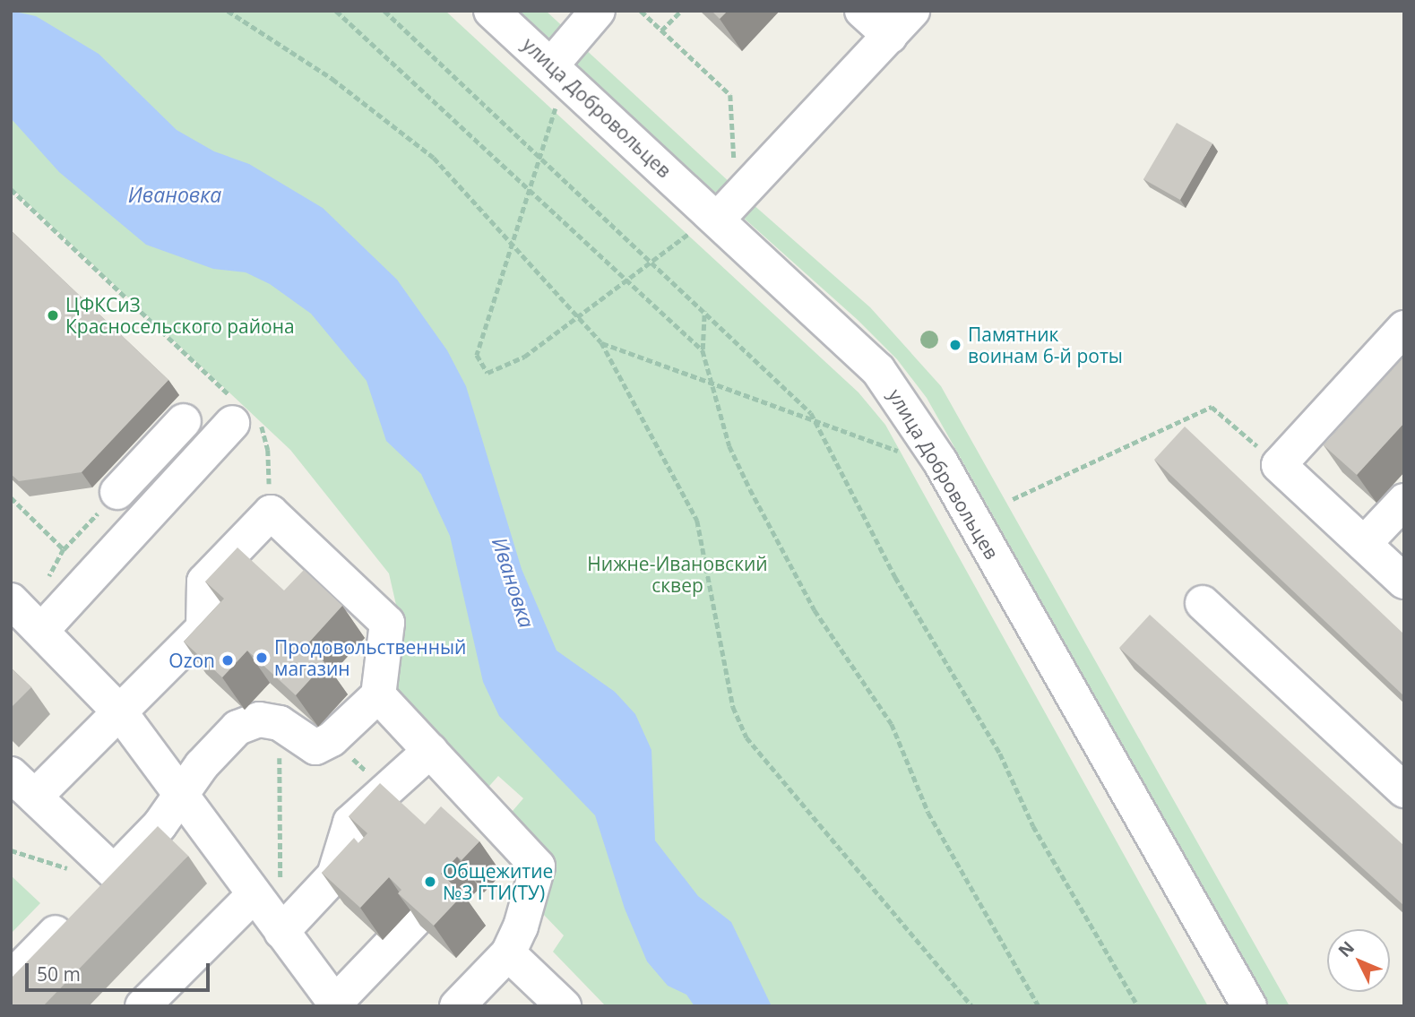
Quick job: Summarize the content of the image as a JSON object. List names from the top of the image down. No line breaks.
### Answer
{"streets":{"street":["улица Добровольцев"]},"water":["Ивановка"],"parks":["Нижне-Ивановский сквер"],"places":["ЦФКСиЗ Красносельского района","Памятник воинам 6-й роты","Продовольственный магазин","Ozon","Общежитие №3 ГТИ(ТУ)"],"scale_bar":"50 m","north":"top left"}
